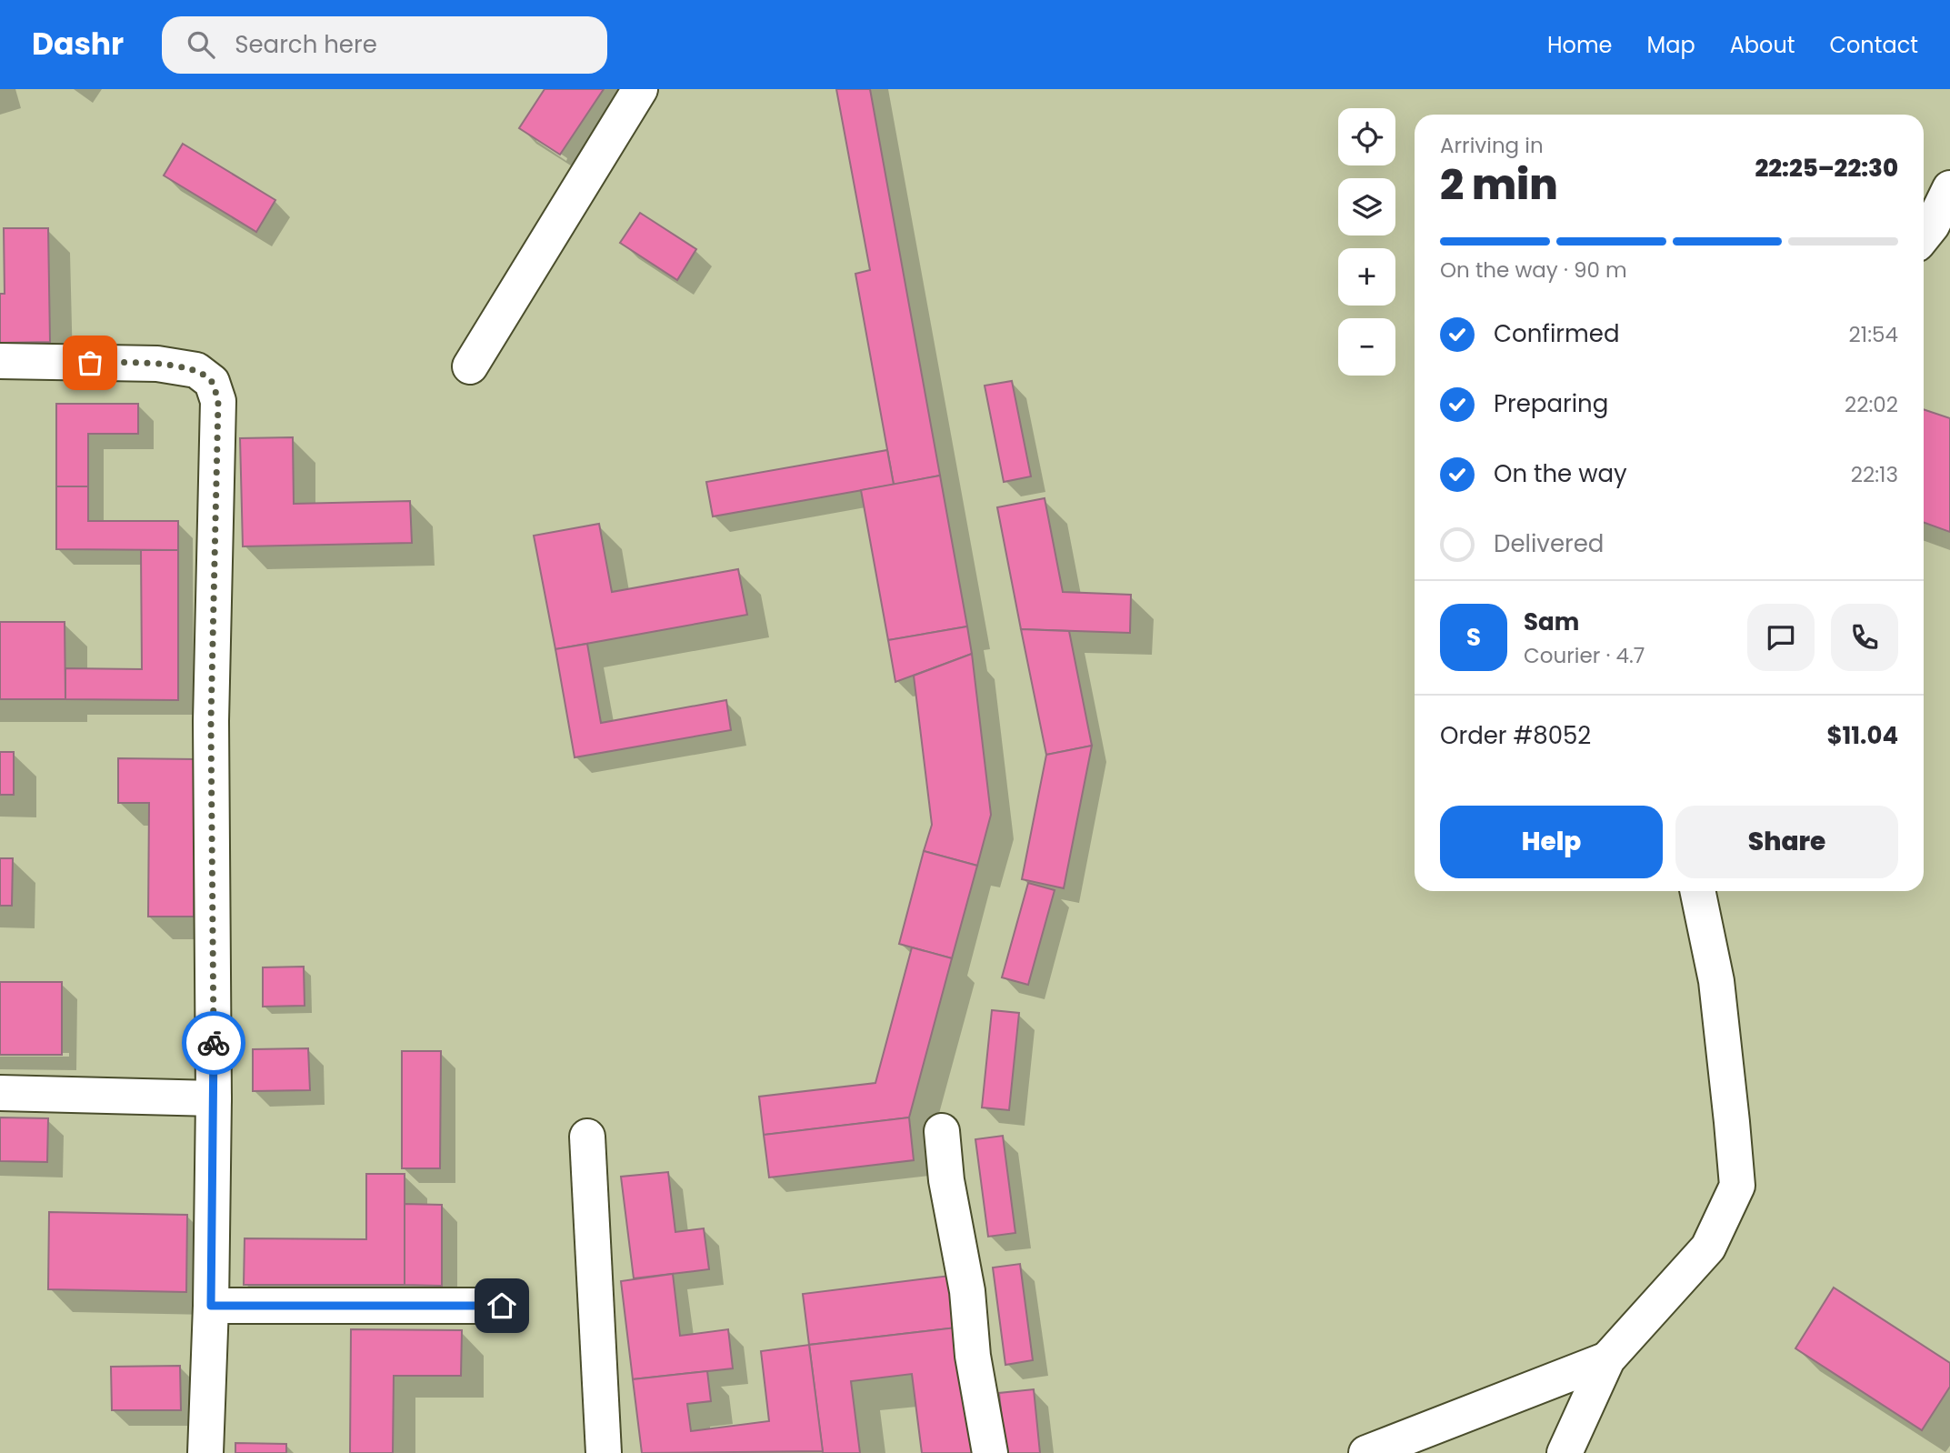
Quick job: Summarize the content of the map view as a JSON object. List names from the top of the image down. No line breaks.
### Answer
{"page":{"header":"Dashr","search":"Search here","nav":["Home","Map","About","Contact"],"map_buttons":["+","−"],"heading":["2 min","Arriving in","22:25–22:30"],"panel":["Sam","Courier · 4.7","Order #8052","$11.04"],"bar":"On the way · 90 m","list":[["Confirmed","21:54"],["Preparing","22:02"],["On the way","22:13"],"Delivered"],"round":"S","buttons":["Help","Share"]}}
